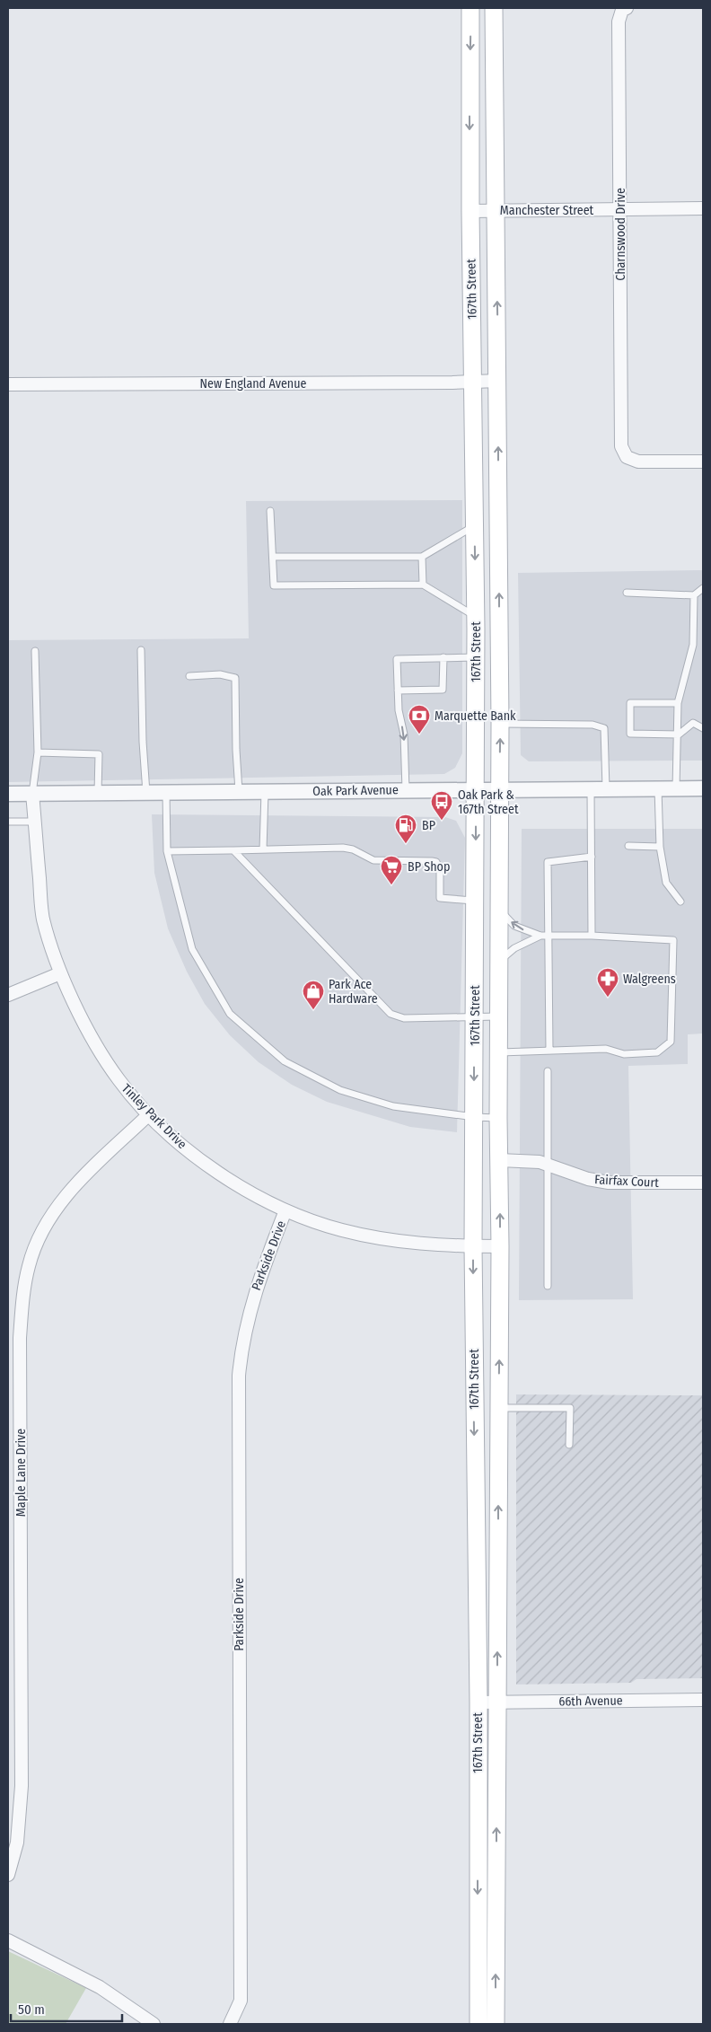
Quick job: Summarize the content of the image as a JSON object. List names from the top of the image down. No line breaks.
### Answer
{"streets":{"main road":["167th Street"],"street":["Manchester Street","Charnswood Drive","New England Avenue","Oak Park Avenue","Tinley Park Drive","Fairfax Court","Parkside Drive","Maple Lane Drive","66th Avenue"]},"crossings":[["Manchester Street","Charnswood Drive"],["Manchester Street","167th Street"],["167th Street","New England Avenue"],["167th Street","Oak Park Avenue"],["167th Street","Tinley Park Drive"],["167th Street","Fairfax Court"],["167th Street","66th Avenue"],["Oak Park Avenue","Tinley Park Drive"],["Tinley Park Drive","Parkside Drive"],["Tinley Park Drive","Maple Lane Drive"]],"places":{"bank":["Marquette Bank"],"bus stop":["Oak Park & 167th Street"],"fuel station":["BP"],"supermarket":["BP Shop"],"pharmacy":["Walgreens"],"shop":["Park Ace Hardware"]},"scale_bar":"50 m"}
